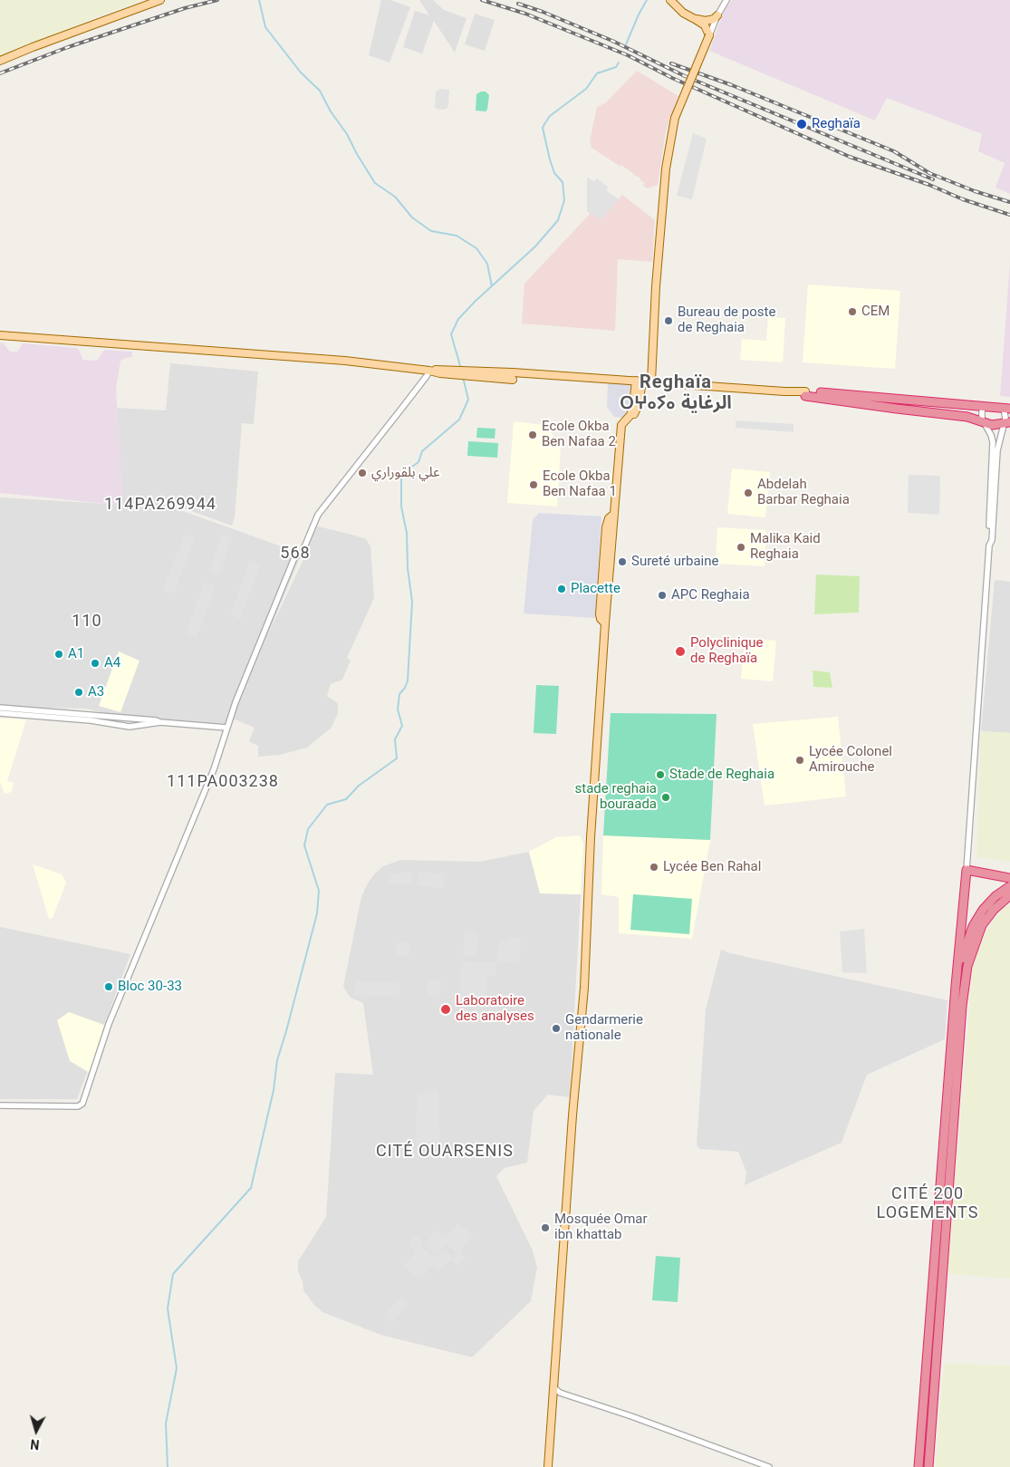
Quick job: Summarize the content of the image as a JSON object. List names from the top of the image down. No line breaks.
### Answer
{"districts":["Reghaïa ⵔⵖⴰⵢⴰ الرغاية","114PA269944","568","110","111PA003238","CITÉ OUARSENIS","CITÉ 200 LOGEMENTS"],"places":["Reghaïa","CEM","Bureau de poste de Reghaia","Ecole Okba Ben Nafaa 2","علي بلقوراري","Ecole Okba Ben Nafaa 1","Abdelah Barbar Reghaia","Malika Kaid Reghaia","Sureté urbaine","Placette","APC Reghaia","Polyclinique de Reghaïa","A1","A4","A3","Lycée Colonel Amirouche","Stade de Reghaia","stade reghaia bouraada","Lycée Ben Rahal","Bloc 30-33","Laboratoire des analyses","Gendarmerie nationale","Mosquée Omar ibn khattab"],"north":"bottom"}
